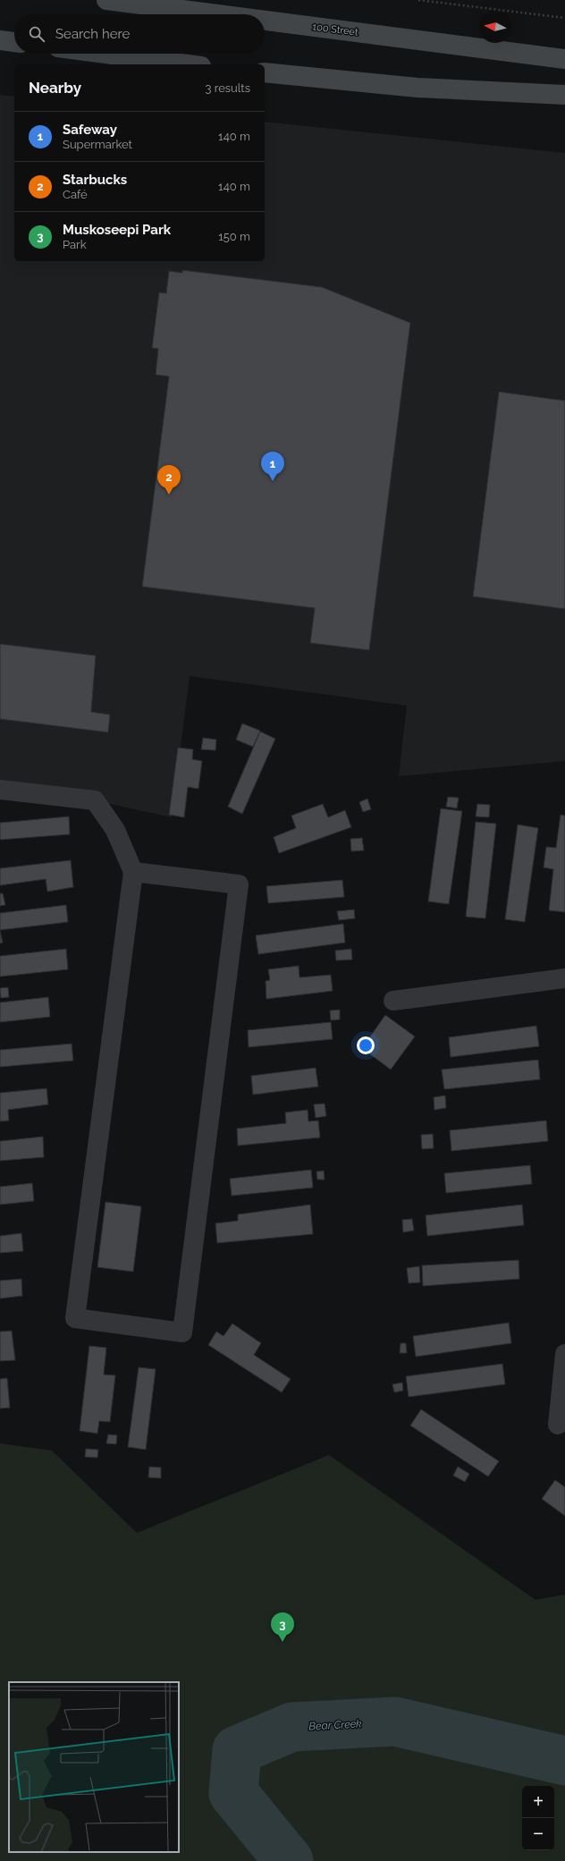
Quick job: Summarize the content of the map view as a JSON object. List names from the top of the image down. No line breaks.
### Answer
{"streets":{"main road":["100 Street"]},"water":["Bear Creek"],"north":"left","page":{"search":"Search here","heading":["Nearby","3 results"],"list":[{"mark":"1","name":"Safeway","note":"Supermarket","value":"140 m"},{"mark":"2","name":"Starbucks","note":"Café","value":"140 m"},{"mark":"3","name":"Muskoseepi Park","note":"Park","value":"150 m"}],"pins":["1","2","3"],"map_buttons":["+","−"]}}
